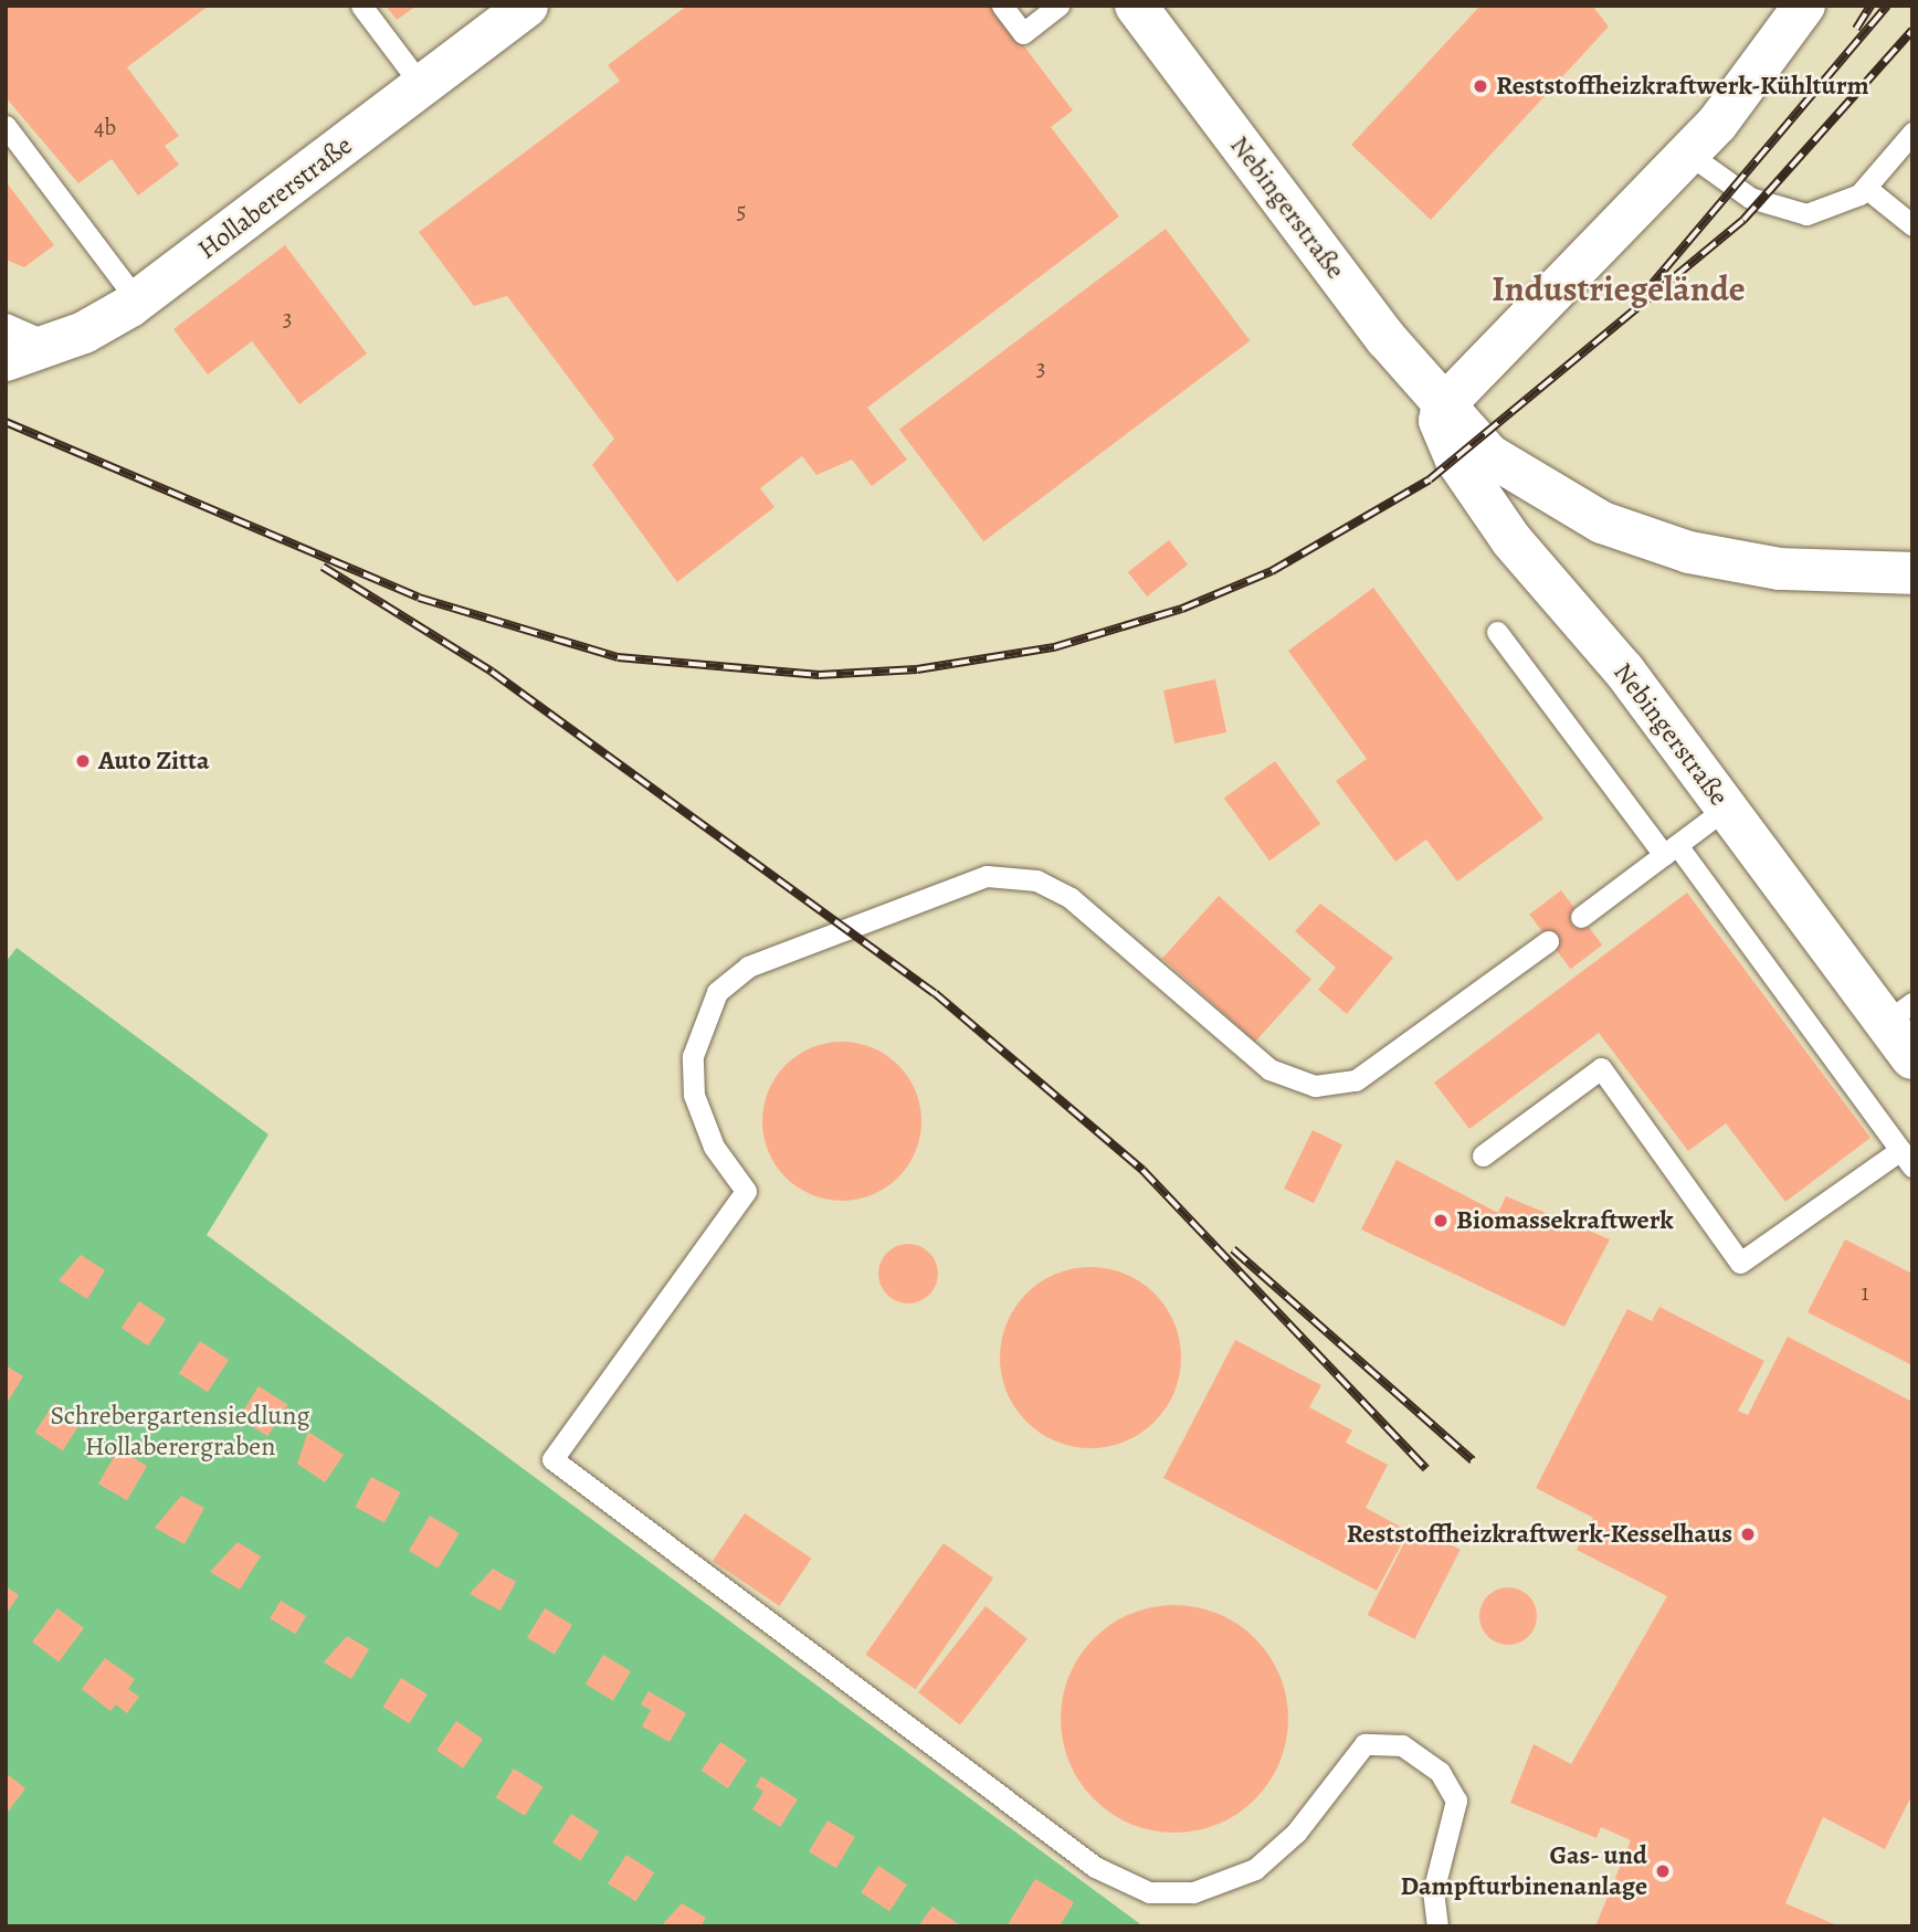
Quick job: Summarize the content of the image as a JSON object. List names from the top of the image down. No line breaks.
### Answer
{"streets":{"street":["Hollabererstraße","Nebingerstraße"]},"districts":["Industriegelände"],"parks":["Schrebergartensiedlung Hollaberergraben"],"places":["Reststoffheizkraftwerk-Kühlturm","Auto Zitta","Biomassekraftwerk","Reststoffheizkraftwerk-Kesselhaus","Gas- und Dampfturbinenanlage"],"house_numbers":["4b","5","3","3","1"]}
